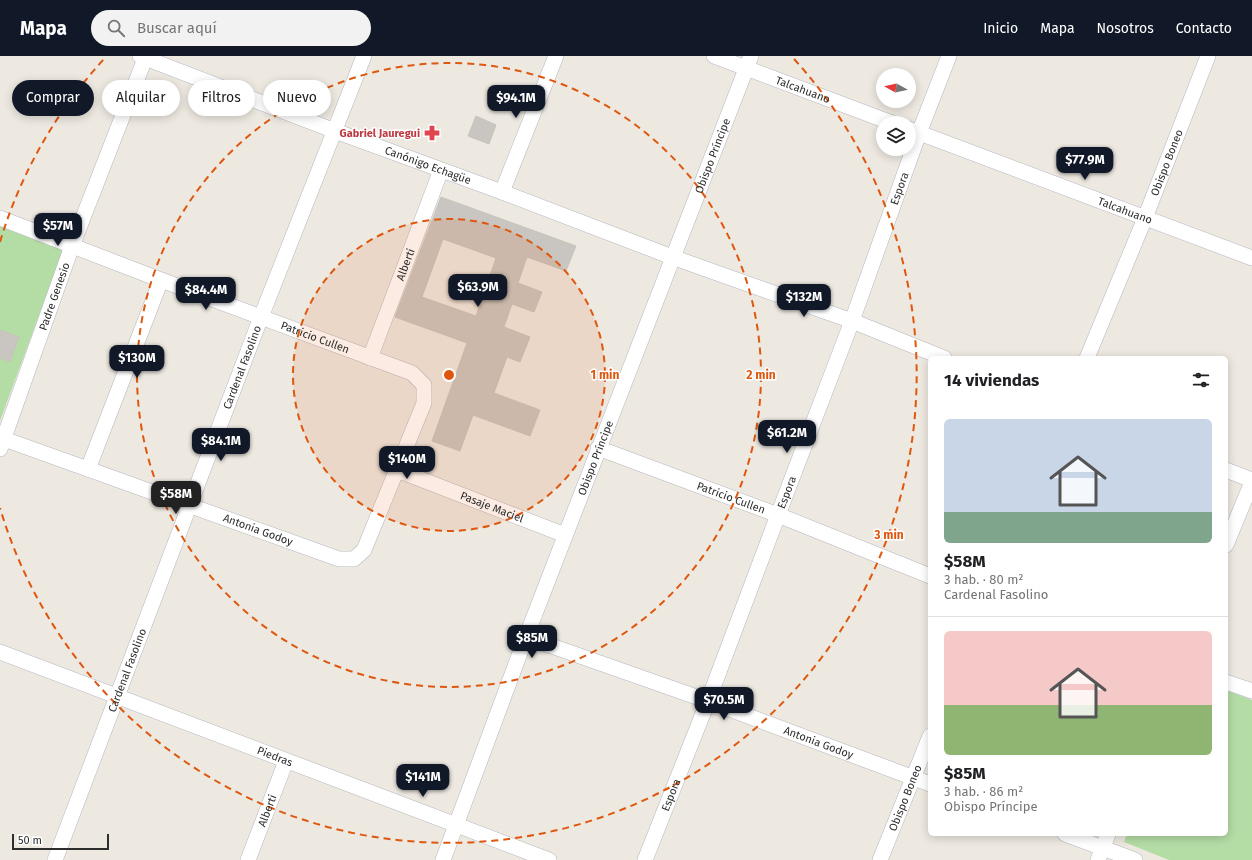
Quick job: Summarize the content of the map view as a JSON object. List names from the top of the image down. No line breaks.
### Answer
{"streets":{"street":["Talcahuano","Obispo Príncipe","Obispo Boneo","Canónigo Echagüe","Espora","Alberti","Padre Genesio","Patricio Cullen","Cardenal Fasolino","Pasaje Maciel","Antonia Godoy","Piedras"]},"crossings":[["Talcahuano","Obispo Príncipe"],["Talcahuano","Obispo Boneo"],["Obispo Príncipe","Canónigo Echagüe"],["Obispo Príncipe","Patricio Cullen"],["Obispo Príncipe","Pasaje Maciel"],["Obispo Príncipe","Antonia Godoy"],["Obispo Príncipe","Piedras"],["Obispo Boneo","Antonia Godoy"],["Canónigo Echagüe","Espora"],["Canónigo Echagüe","Alberti"],["Canónigo Echagüe","Padre Genesio"],["Canónigo Echagüe","Cardenal Fasolino"],["Espora","Patricio Cullen"],["Espora","Antonia Godoy"],["Alberti","Patricio Cullen"],["Alberti","Piedras"],["Padre Genesio","Patricio Cullen"],["Padre Genesio","Antonia Godoy"],["Patricio Cullen","Cardenal Fasolino"],["Patricio Cullen","Pasaje Maciel"],["Patricio Cullen","Antonia Godoy"],["Cardenal Fasolino","Antonia Godoy"],["Cardenal Fasolino","Piedras"],["Pasaje Maciel","Antonia Godoy"]],"places":{"pharmacy":["Gabriel Jauregui"]},"scale_bar":"50 m","north":"left","page":{"header":"Mapa","search":"Buscar aquí","nav":["Inicio","Mapa","Nosotros","Contacto"],"chip":["Comprar","Alquilar","Filtros","Nuevo"],"price":["$94.1M","$77.9M","$57M","$63.9M","$84.4M","$132M","$130M","$61.2M","$84.1M","$140M","$58M","$85M","$70.5M","$141M"],"heading":"14 viviendas","list":[{"name":"$58M","note":"3 hab. · 80 m² · Cardenal Fasolino"},{"name":"$85M","note":"3 hab. · 86 m² · Obispo Príncipe"}],"scale":"50 m"},"rings":["1 min","2 min","3 min"]}
